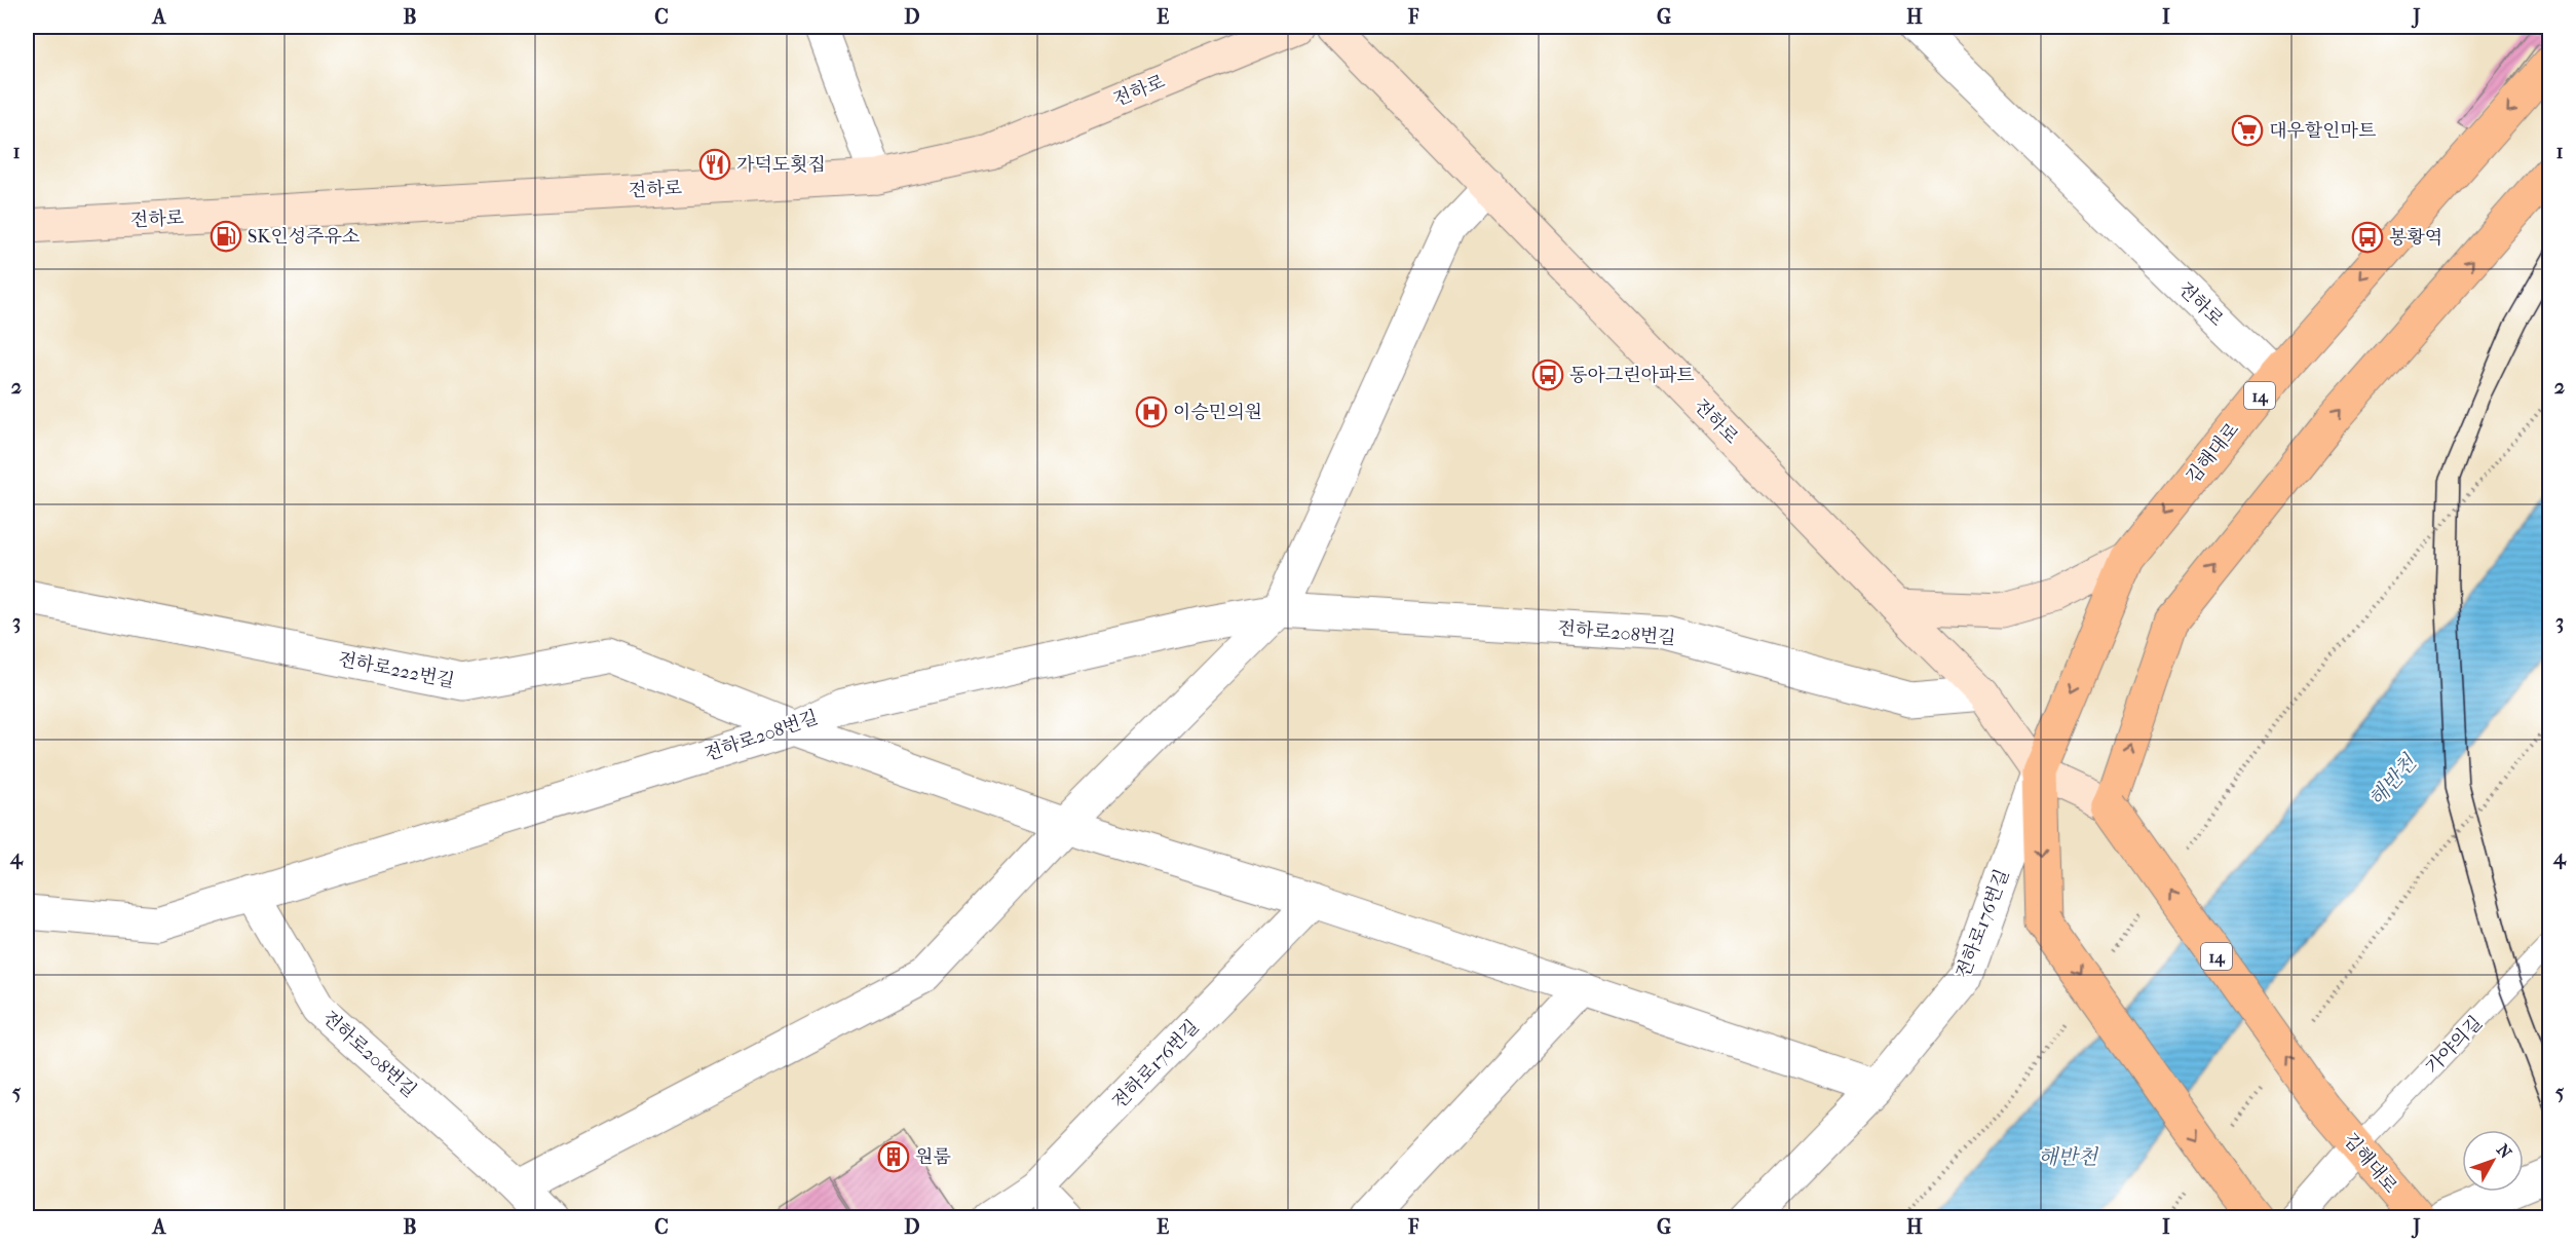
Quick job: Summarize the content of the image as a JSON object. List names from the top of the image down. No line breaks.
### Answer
{"streets":{"main road":["전하로","14","김해대로"],"street":["전하로208번길","전하로222번길","전하로176번길"],"lane":["가야의길"]},"crossings":[["전하로","14"],["전하로","김해대로"],["전하로","전하로208번길"],["전하로","전하로176번길"],["14","김해대로"],["14","전하로176번길"],["김해대로","전하로176번길"],["김해대로","가야의길"],["전하로208번길","전하로222번길"]],"water":["해반천"],"places":{"supermarket":["대우할인마트"],"restaurant":["가덕도횟집"],"fuel station":["SK인성주유소"],"bus stop":["봉황역","동아그린아파트"],"hospital":["이승민의원"],"building":["원룸"]},"north":"top right","grid":{"columns":["A","B","C","D","E","F","G","H","I","J"],"rows":["1","2","3","4","5"]}}
